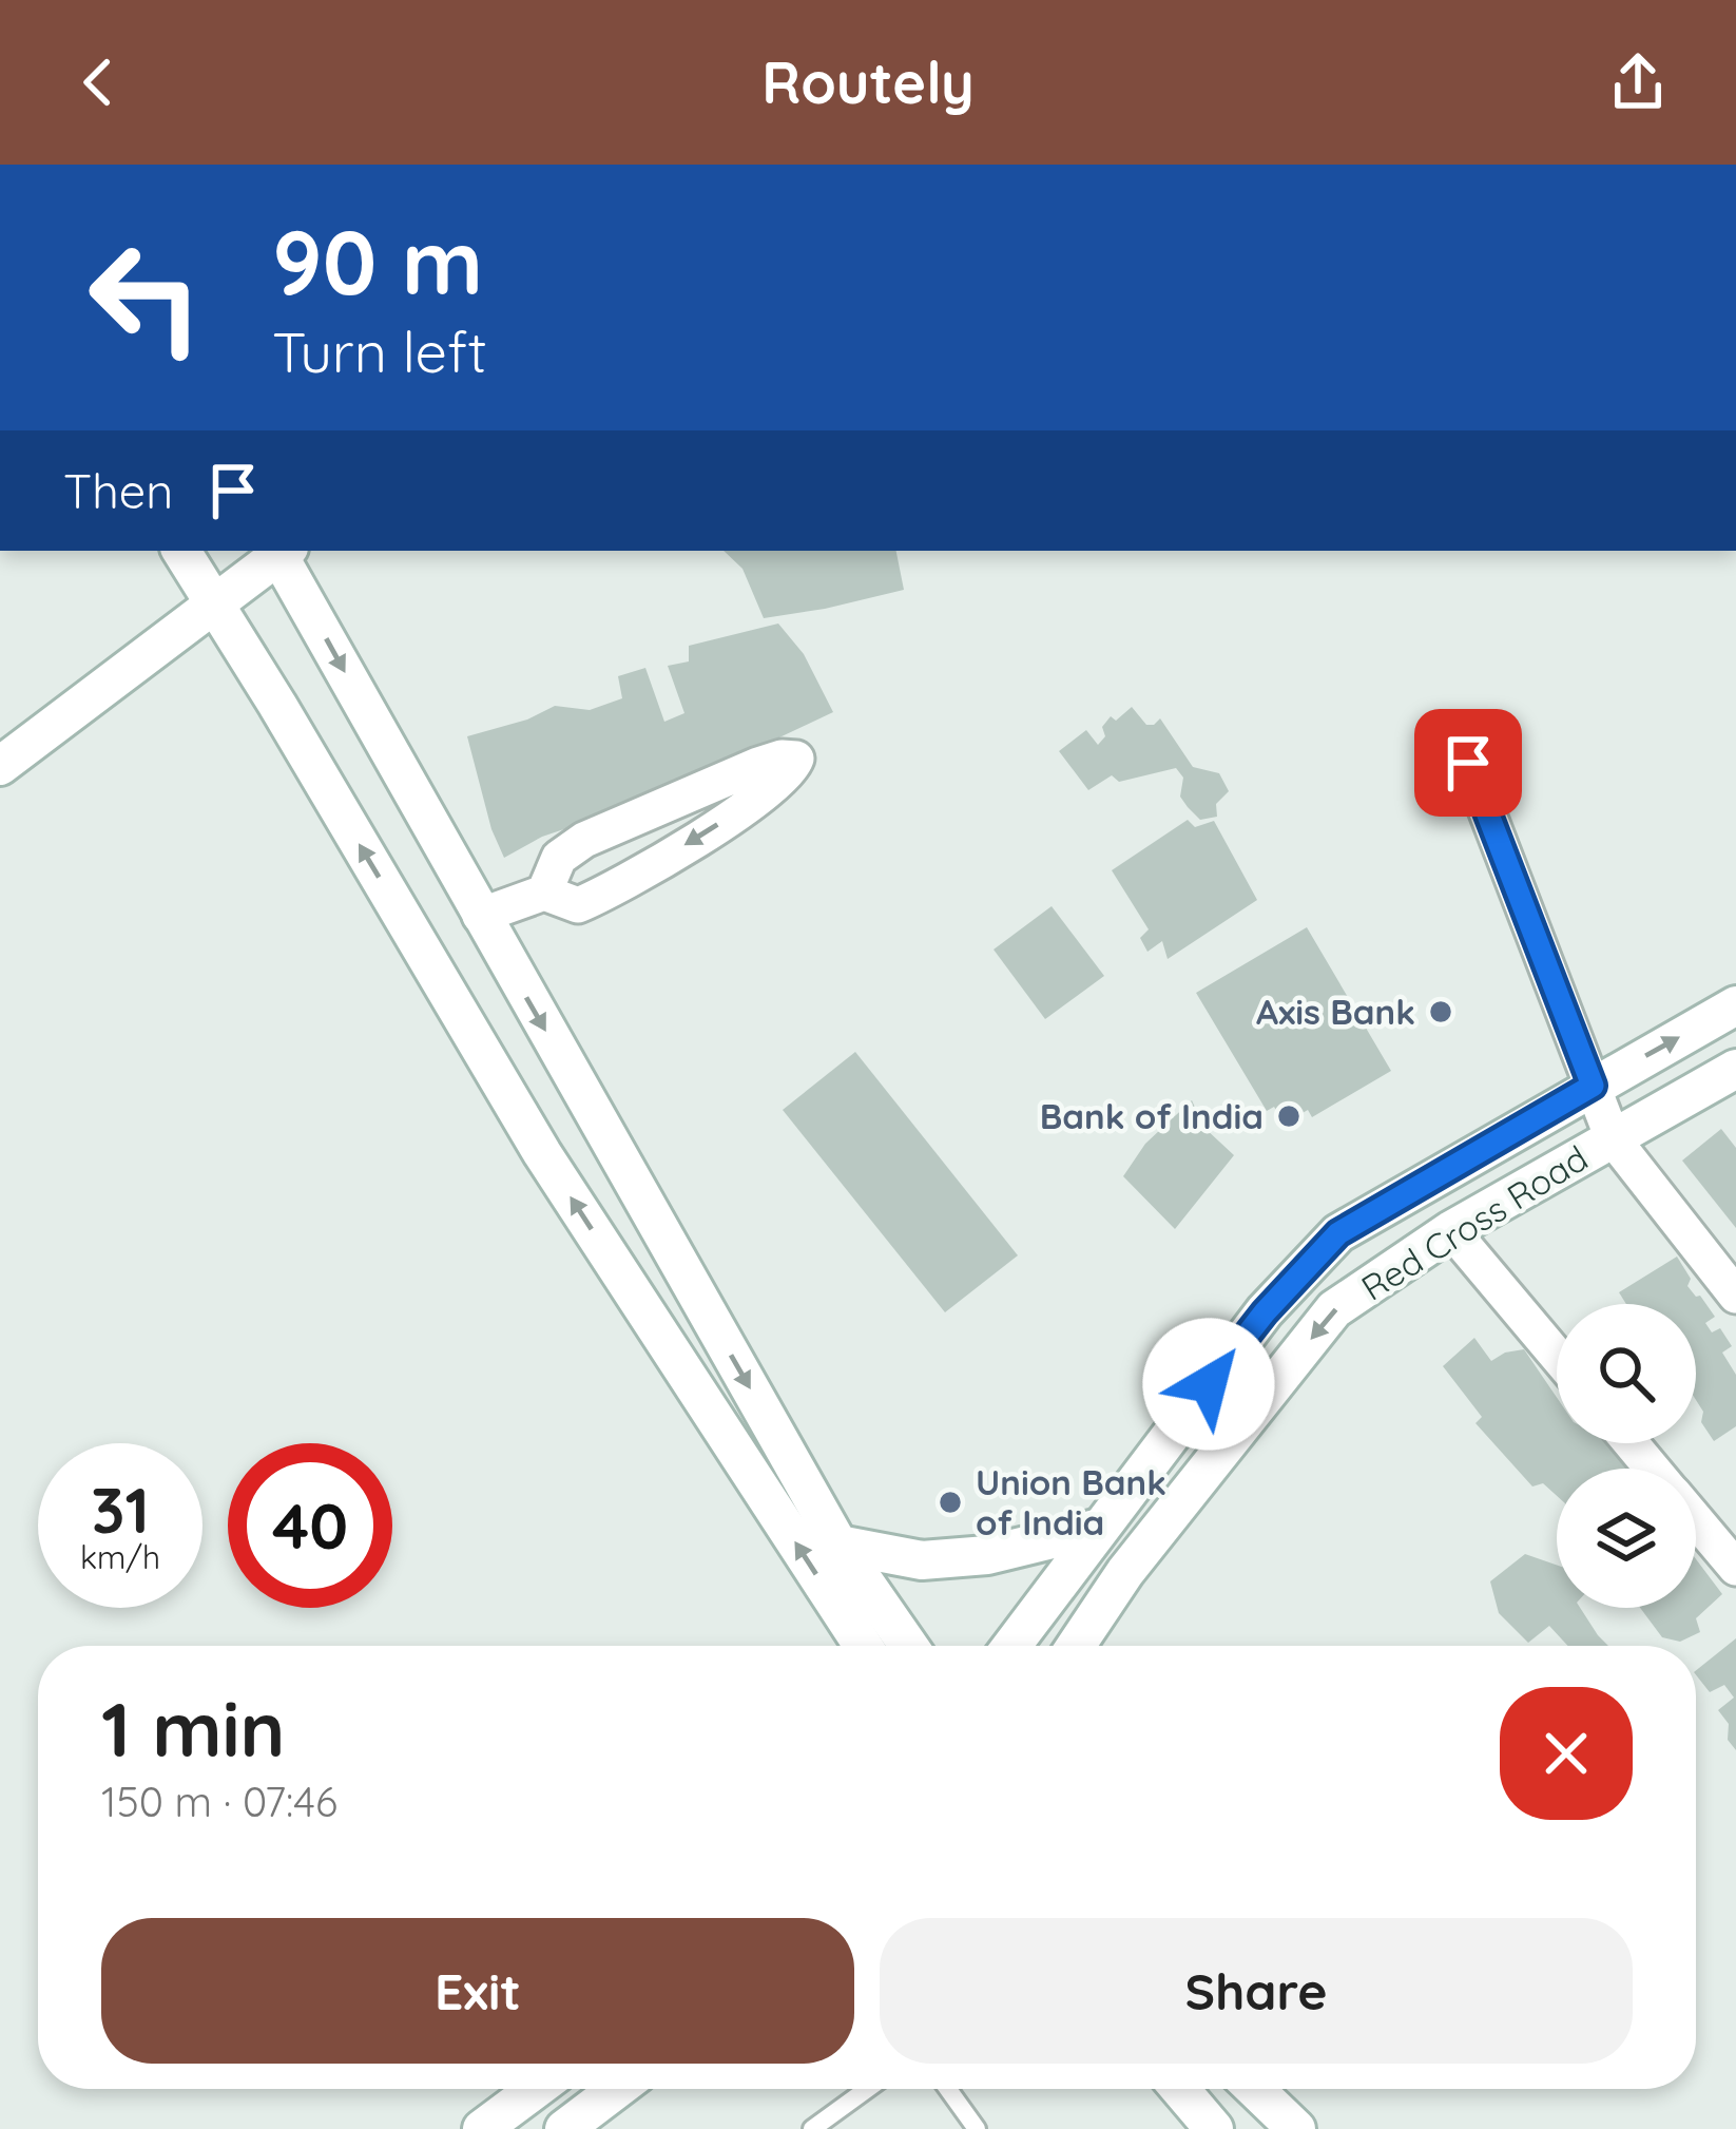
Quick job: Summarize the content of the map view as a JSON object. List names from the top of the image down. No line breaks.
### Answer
{"streets":{"main road":["Red Cross Road"]},"places":["Axis Bank","Bank of India","Union Bank of India"],"page":{"header":"Routely","turn":["90 m","Turn left"],"then":"Then","speed":"31 km/h","limit":"40","heading":["1 min","150 m · 07:46"],"buttons":["Exit","Share"]}}
